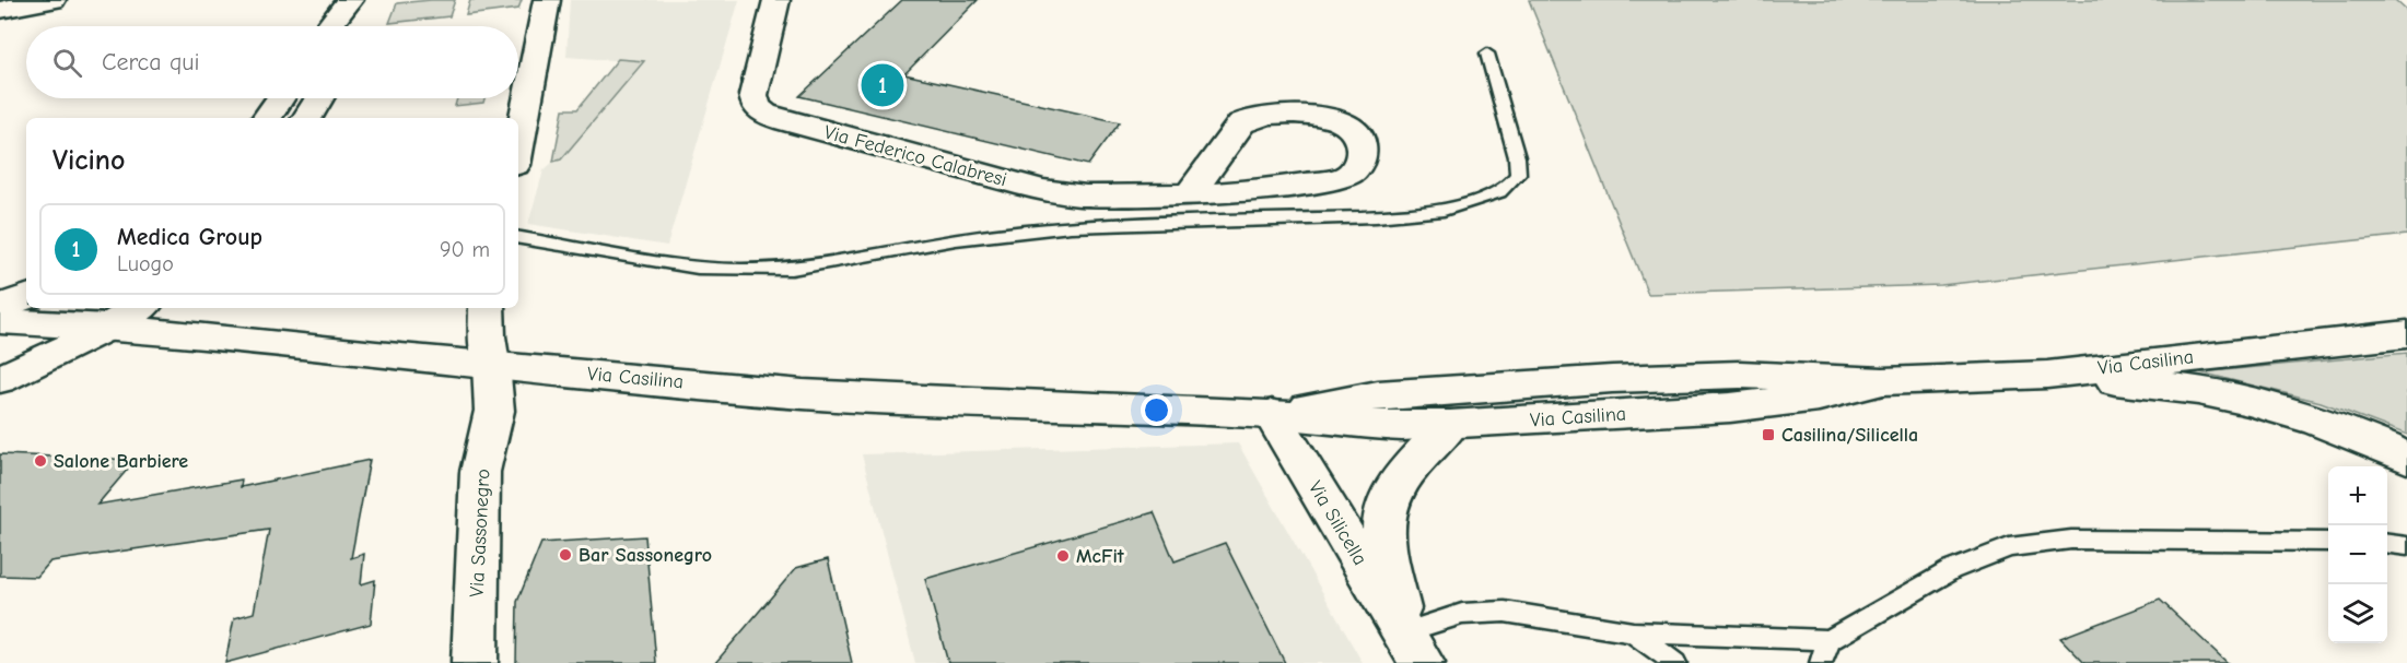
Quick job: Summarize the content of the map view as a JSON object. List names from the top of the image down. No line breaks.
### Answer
{"streets":{"street":["Via Federico Calabresi","Via Casilina","Via Silicella","Via Sassonegro"]},"crossings":[["Via Casilina","Via Silicella"],["Via Casilina","Via Sassonegro"]],"places":{"transit":["Casilina/Silicella"],"other":["Salone Barbiere","Bar Sassonegro","McFit"]},"page":{"search":"Cerca qui","pins":"1","heading":"Vicino","list":[{"mark":"1","name":"Medica Group","note":"Luogo","value":"90 m"}],"map_buttons":["+","−"]}}
